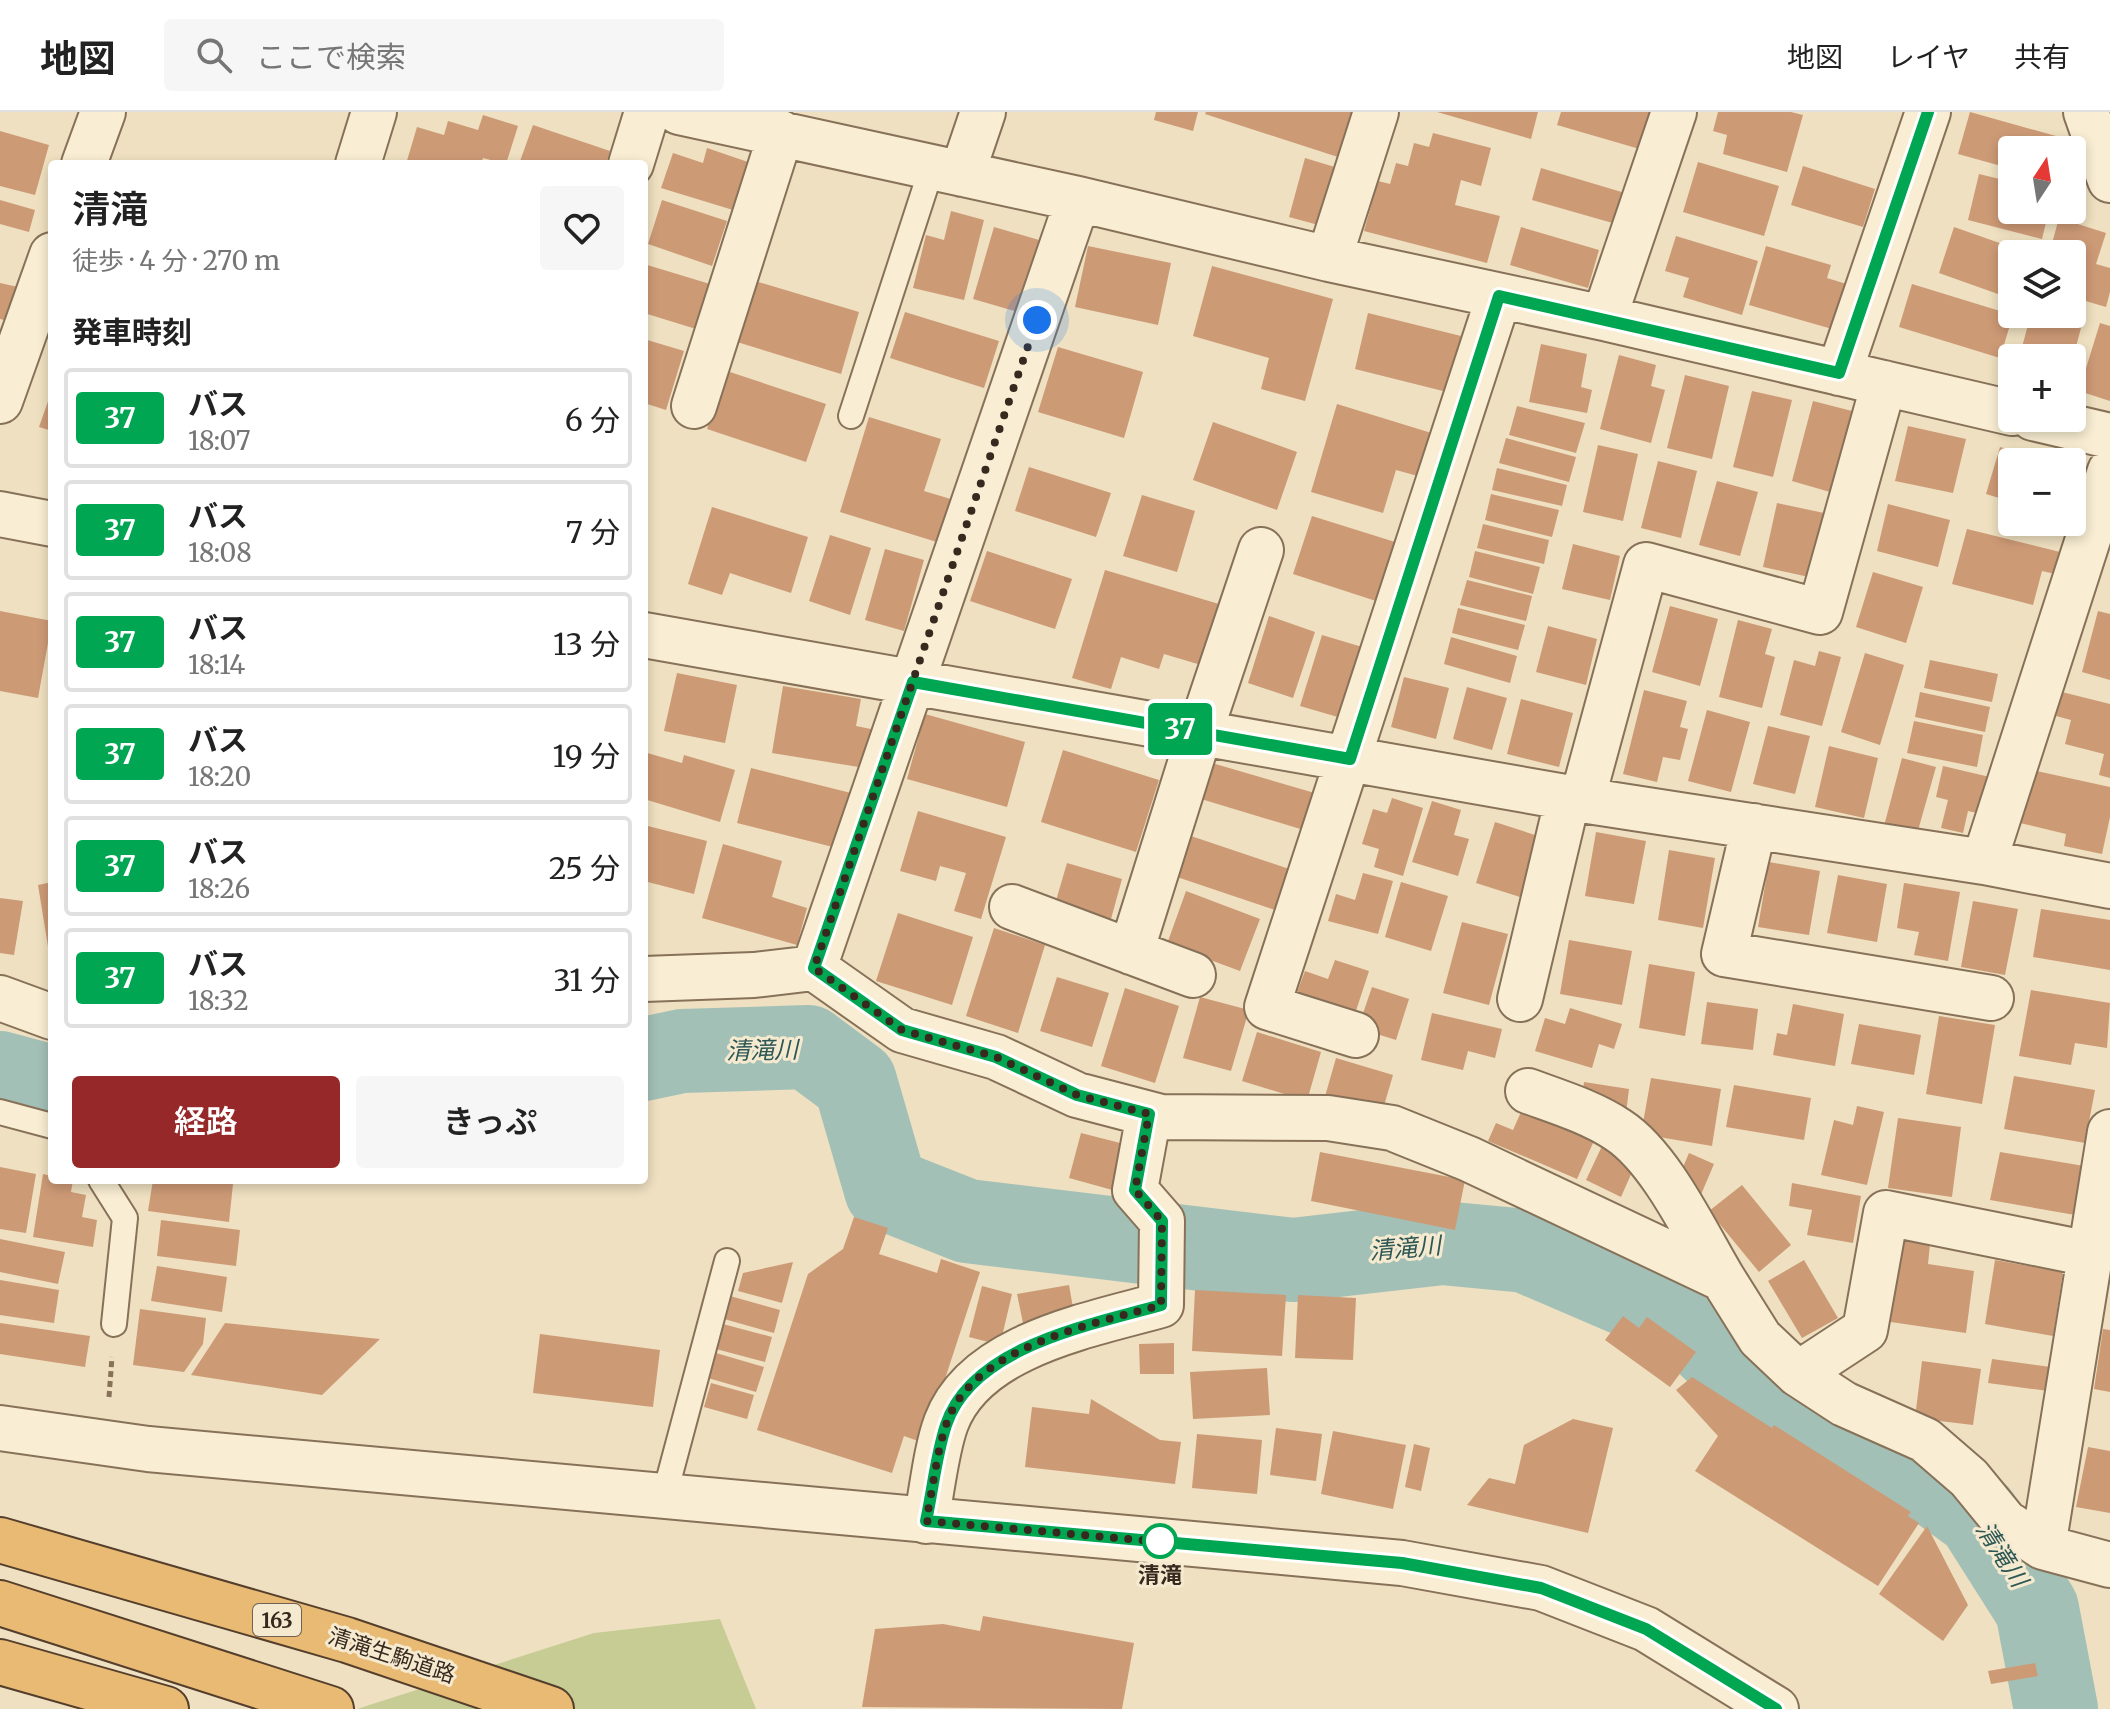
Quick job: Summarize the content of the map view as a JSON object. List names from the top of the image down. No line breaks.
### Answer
{"streets":{"highway":["163","清滝生駒道路"]},"water":["清滝川"],"places":["清滝"],"lines":["bus line 37"],"north":"top","page":{"header":"地図","search":"ここで検索","nav":["地図","レイヤ","共有"],"on_map":"37","map_buttons":["+","−"],"heading":[["清滝","徒歩 · 4 分 · 270 m"],"発車時刻"],"list":[{"mark":"37","name":"バス","note":"18:07","value":"6 分"},{"mark":"37","name":"バス","note":"18:08","value":"7 分"},{"mark":"37","name":"バス","note":"18:14","value":"13 分"},{"mark":"37","name":"バス","note":"18:20","value":"19 分"},{"mark":"37","name":"バス","note":"18:26","value":"25 分"},{"mark":"37","name":"バス","note":"18:32","value":"31 分"}],"buttons":["経路","きっぷ"]}}
